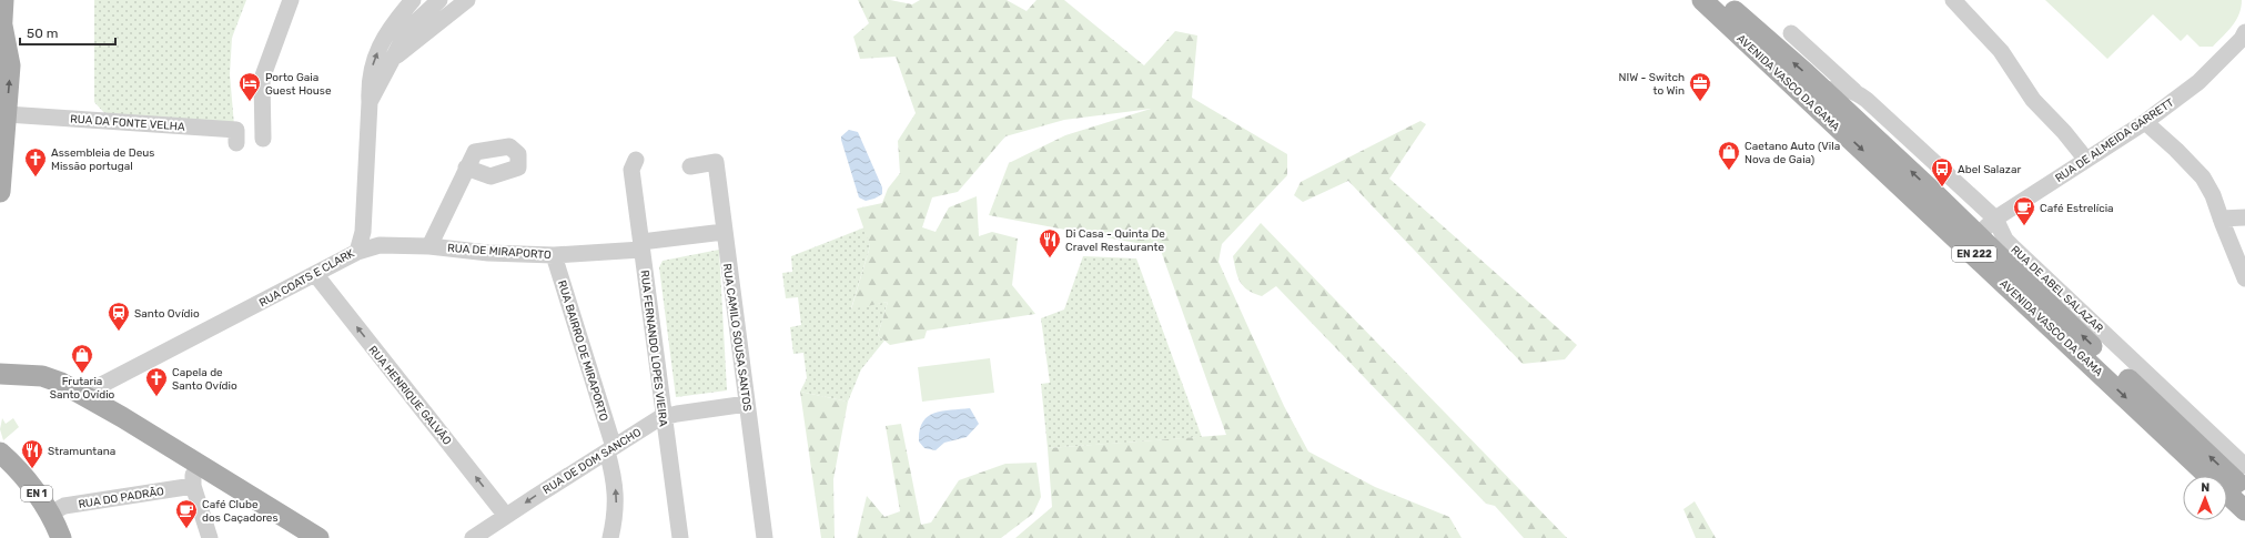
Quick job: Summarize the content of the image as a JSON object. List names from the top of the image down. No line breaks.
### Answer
{"streets":{"main road":["AVENIDA VASCO DA GAMA","EN 222","EN 1"],"street":["RUA DA FONTE VELHA","RUA DE ALMEIDA GARRETT","RUA DE MIRAPORTO","RUA COATS E CLARK","RUA DE ABEL SALAZAR","RUA CAMILO SOUSA SANTOS","RUA FERNANDO LOPES VIEIRA","RUA BAIRRO DE MIRAPORTO","RUA HENRIQUE GALVÃO","RUA DE DOM SANCHO","RUA DO PADRÃO"]},"crossings":[["AVENIDA VASCO DA GAMA","RUA DE ALMEIDA GARRETT"],["RUA DE ALMEIDA GARRETT","RUA DE ABEL SALAZAR"],["RUA DE MIRAPORTO","RUA COATS E CLARK"],["RUA DE MIRAPORTO","RUA CAMILO SOUSA SANTOS"],["RUA DE MIRAPORTO","RUA FERNANDO LOPES VIEIRA"],["RUA DE MIRAPORTO","RUA BAIRRO DE MIRAPORTO"],["RUA COATS E CLARK","RUA HENRIQUE GALVÃO"],["RUA CAMILO SOUSA SANTOS","RUA DE DOM SANCHO"],["RUA FERNANDO LOPES VIEIRA","RUA DE DOM SANCHO"],["RUA BAIRRO DE MIRAPORTO","RUA DE DOM SANCHO"],["RUA HENRIQUE GALVÃO","RUA DE DOM SANCHO"],["EN 1","RUA DO PADRÃO"]],"one_way":["RUA HENRIQUE GALVÃO","RUA DE DOM SANCHO"],"places":{"hotel":["Porto Gaia Guest House"],"office":["NIW - Switch to Win"],"shop":["Caetano Auto (Vila Nova de Gaia)","Frutaria Santo Ovídio"],"church":["Assembleia de Deus Missão portugal","Capela de Santo Ovídio"],"bus stop":["Abel Salazar"],"cafe":["Café Estrelícia","Café Clube dos Caçadores"],"restaurant":["Di Casa - Quinta De Cravel Restaurante","Stramuntana"],"station":["Santo Ovídio"]},"scale_bar":"50 m","north":"top"}
